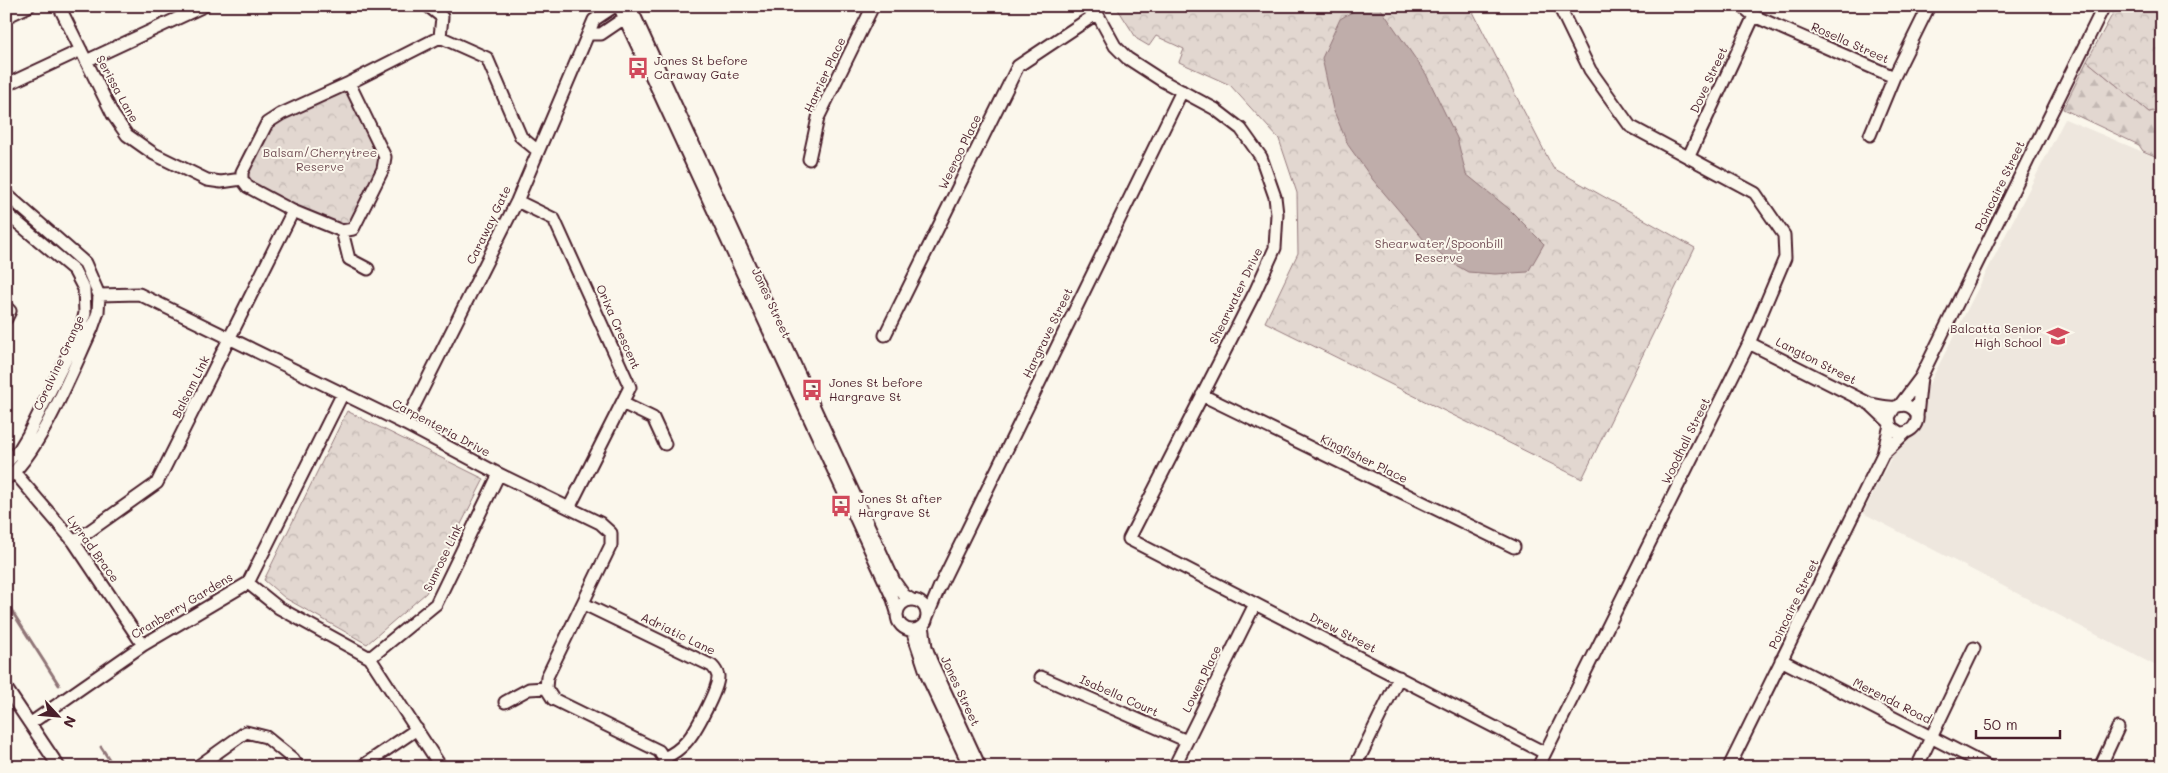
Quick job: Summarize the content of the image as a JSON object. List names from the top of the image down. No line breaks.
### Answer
{"streets":{"street":["Rosella Street","Harrier Place","Dove Street","Serissa Lane","Weeroo Place","Poincaire Street","Caraway Gate","Shearwater Drive","Jones Street","Orixa Crescent","Hargrave Street","Langton Street","Coralvine Grange","Balsam Link","Carpenteria Drive","Woodhall Street","Kingfisher Place","Lyrrad Brace","Sunrose Link","Cranberry Gardens","Drew Street","Adriatic Lane","Lowen Place","Isabella Court","Merenda Road"]},"crossings":[["Rosella Street","Dove Street"],["Dove Street","Woodhall Street"],["Serissa Lane","Balsam Link"],["Weeroo Place","Shearwater Drive"],["Poincaire Street","Langton Street"],["Poincaire Street","Merenda Road"],["Caraway Gate","Orixa Crescent"],["Caraway Gate","Carpenteria Drive"],["Shearwater Drive","Hargrave Street"],["Shearwater Drive","Kingfisher Place"],["Shearwater Drive","Drew Street"],["Jones Street","Hargrave Street"],["Orixa Crescent","Carpenteria Drive"],["Langton Street","Woodhall Street"],["Coralvine Grange","Carpenteria Drive"],["Coralvine Grange","Lyrrad Brace"],["Balsam Link","Carpenteria Drive"],["Balsam Link","Lyrrad Brace"],["Carpenteria Drive","Sunrose Link"],["Carpenteria Drive","Cranberry Gardens"],["Carpenteria Drive","Adriatic Lane"],["Woodhall Street","Drew Street"],["Lyrrad Brace","Cranberry Gardens"],["Drew Street","Lowen Place"],["Lowen Place","Isabella Court"]],"parks":["Balsam/Cherrytree Reserve","Shearwater/Spoonbill Reserve"],"places":{"bus stop":["Jones St before Caraway Gate","Jones St before Hargrave St","Jones St after Hargrave St"],"school or university":["Balcatta Senior High School"]},"scale_bar":"50 m","north":"bottom right"}
